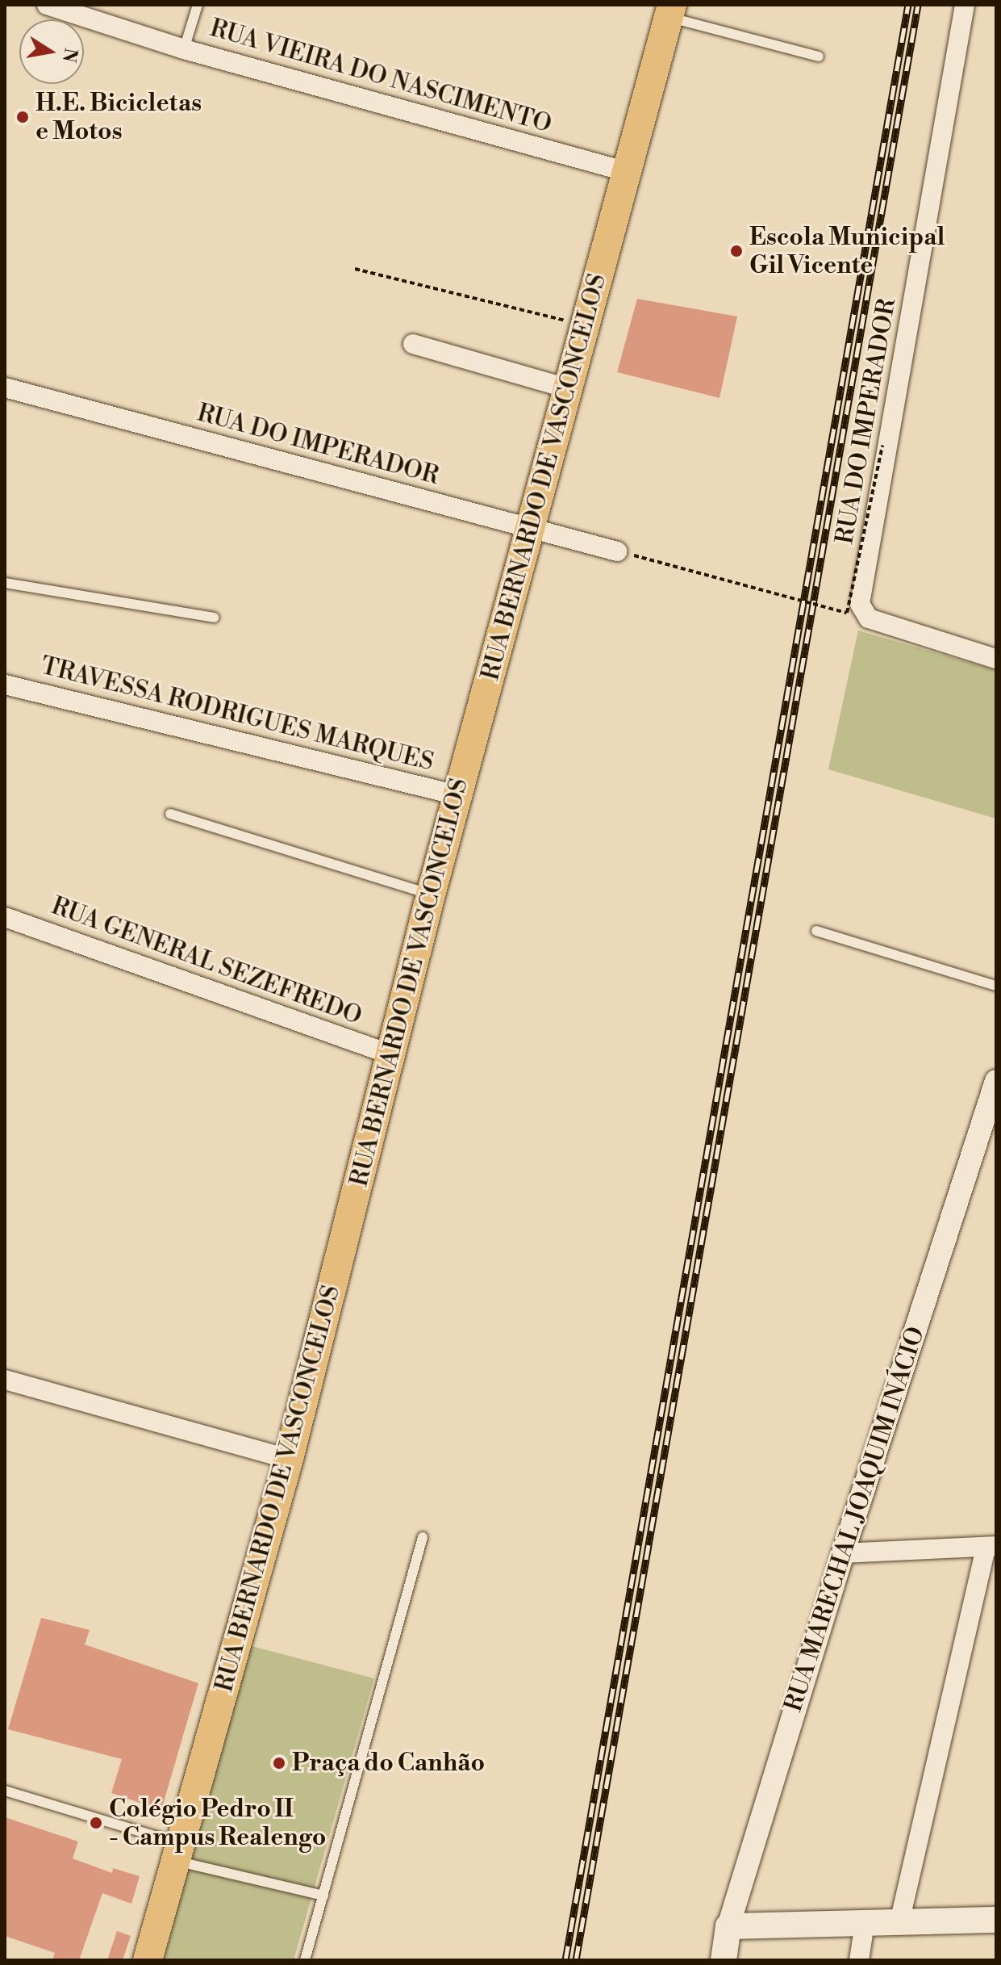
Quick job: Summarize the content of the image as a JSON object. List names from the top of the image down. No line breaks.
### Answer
{"streets":{"main road":["RUA BERNARDO DE VASCONCELOS","RUA MARECHAL JOAQUIM INÁCIO"],"street":["RUA VIEIRA DO NASCIMENTO","RUA DO IMPERADOR","TRAVESSA RODRIGUES MARQUES","RUA GENERAL SEZEFREDO"]},"crossings":[["RUA VIEIRA DO NASCIMENTO","RUA BERNARDO DE VASCONCELOS"],["RUA DO IMPERADOR","RUA BERNARDO DE VASCONCELOS"],["RUA BERNARDO DE VASCONCELOS","TRAVESSA RODRIGUES MARQUES"],["RUA BERNARDO DE VASCONCELOS","RUA GENERAL SEZEFREDO"]],"places":["H.E. Bicicletas e Motos","Escola Municipal Gil Vicente","Praça do Canhão","Colégio Pedro II - Campus Realengo"],"north":"right"}
